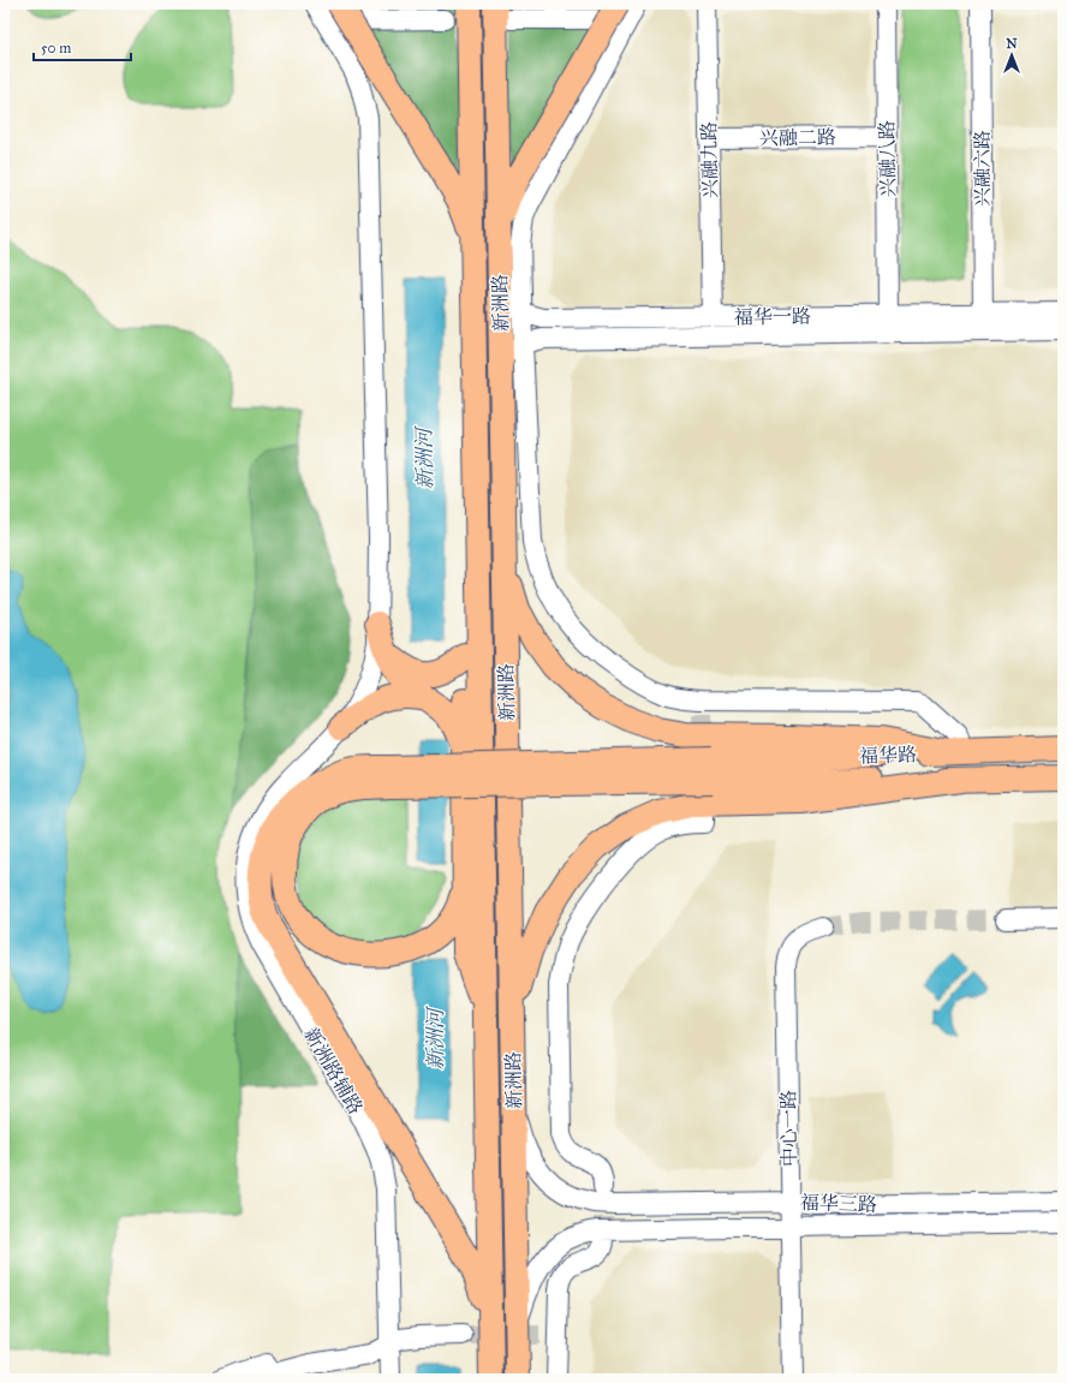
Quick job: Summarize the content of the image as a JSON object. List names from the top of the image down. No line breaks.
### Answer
{"streets":{"main road":["新洲路","福华路"],"street":["兴融二路","兴融八路","兴融九路","兴融六路","福华一路","新洲路辅路","中心一路","福华三路"]},"crossings":[["兴融二路","兴融八路"],["兴融二路","兴融九路"],["兴融八路","福华一路"],["兴融九路","福华一路"],["兴融六路","福华一路"],["新洲路","福华三路"],["中心一路","福华三路"]],"water":["新洲河"],"scale_bar":"50 m","north":"top"}
